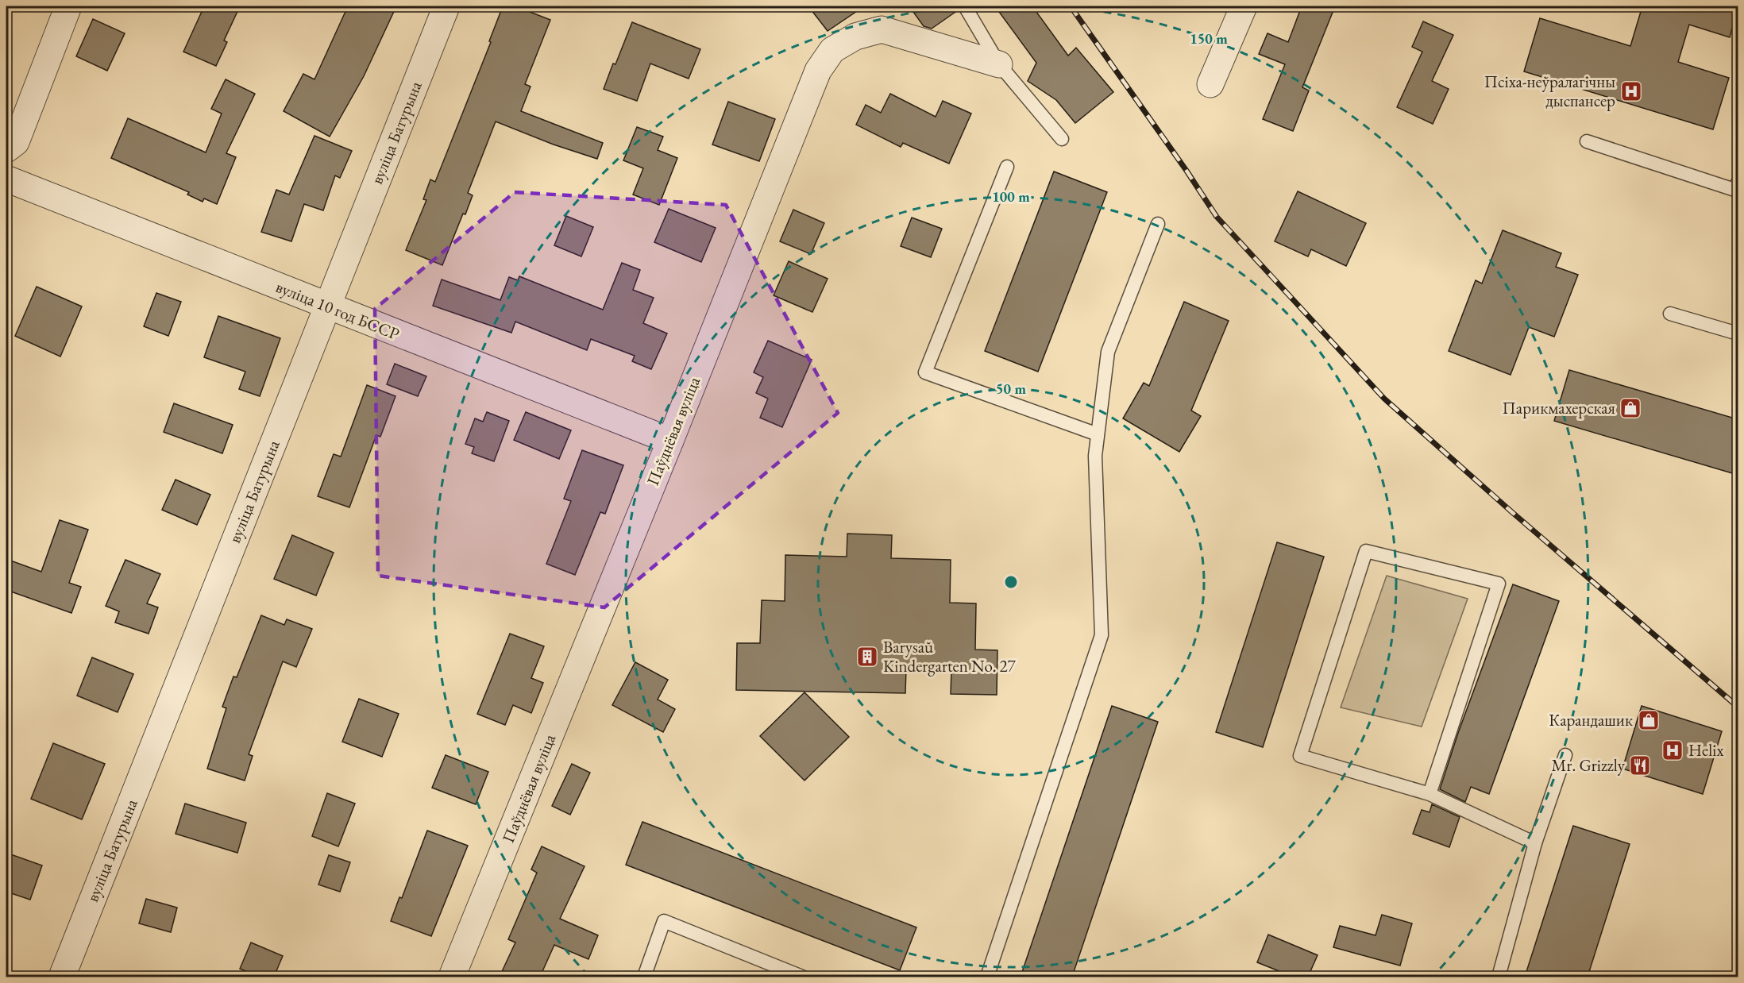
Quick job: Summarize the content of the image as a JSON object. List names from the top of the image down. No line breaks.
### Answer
{"streets":{"street":["вуліца Батурына","вуліца 10 год БССР","Паўднёвая вуліца"]},"crossings":[["вуліца Батурына","вуліца 10 год БССР"],["вуліца 10 год БССР","Паўднёвая вуліца"]],"places":{"hospital":["Псіха-неўралагічны дыспансер","Helix"],"shop":["Парикмахерская","Карандашик"],"building":["Barysaŭ Kindergarten No. 27"],"restaurant":["Mr. Grizzly"]},"rings":["150 m","100 m","50 m"]}
